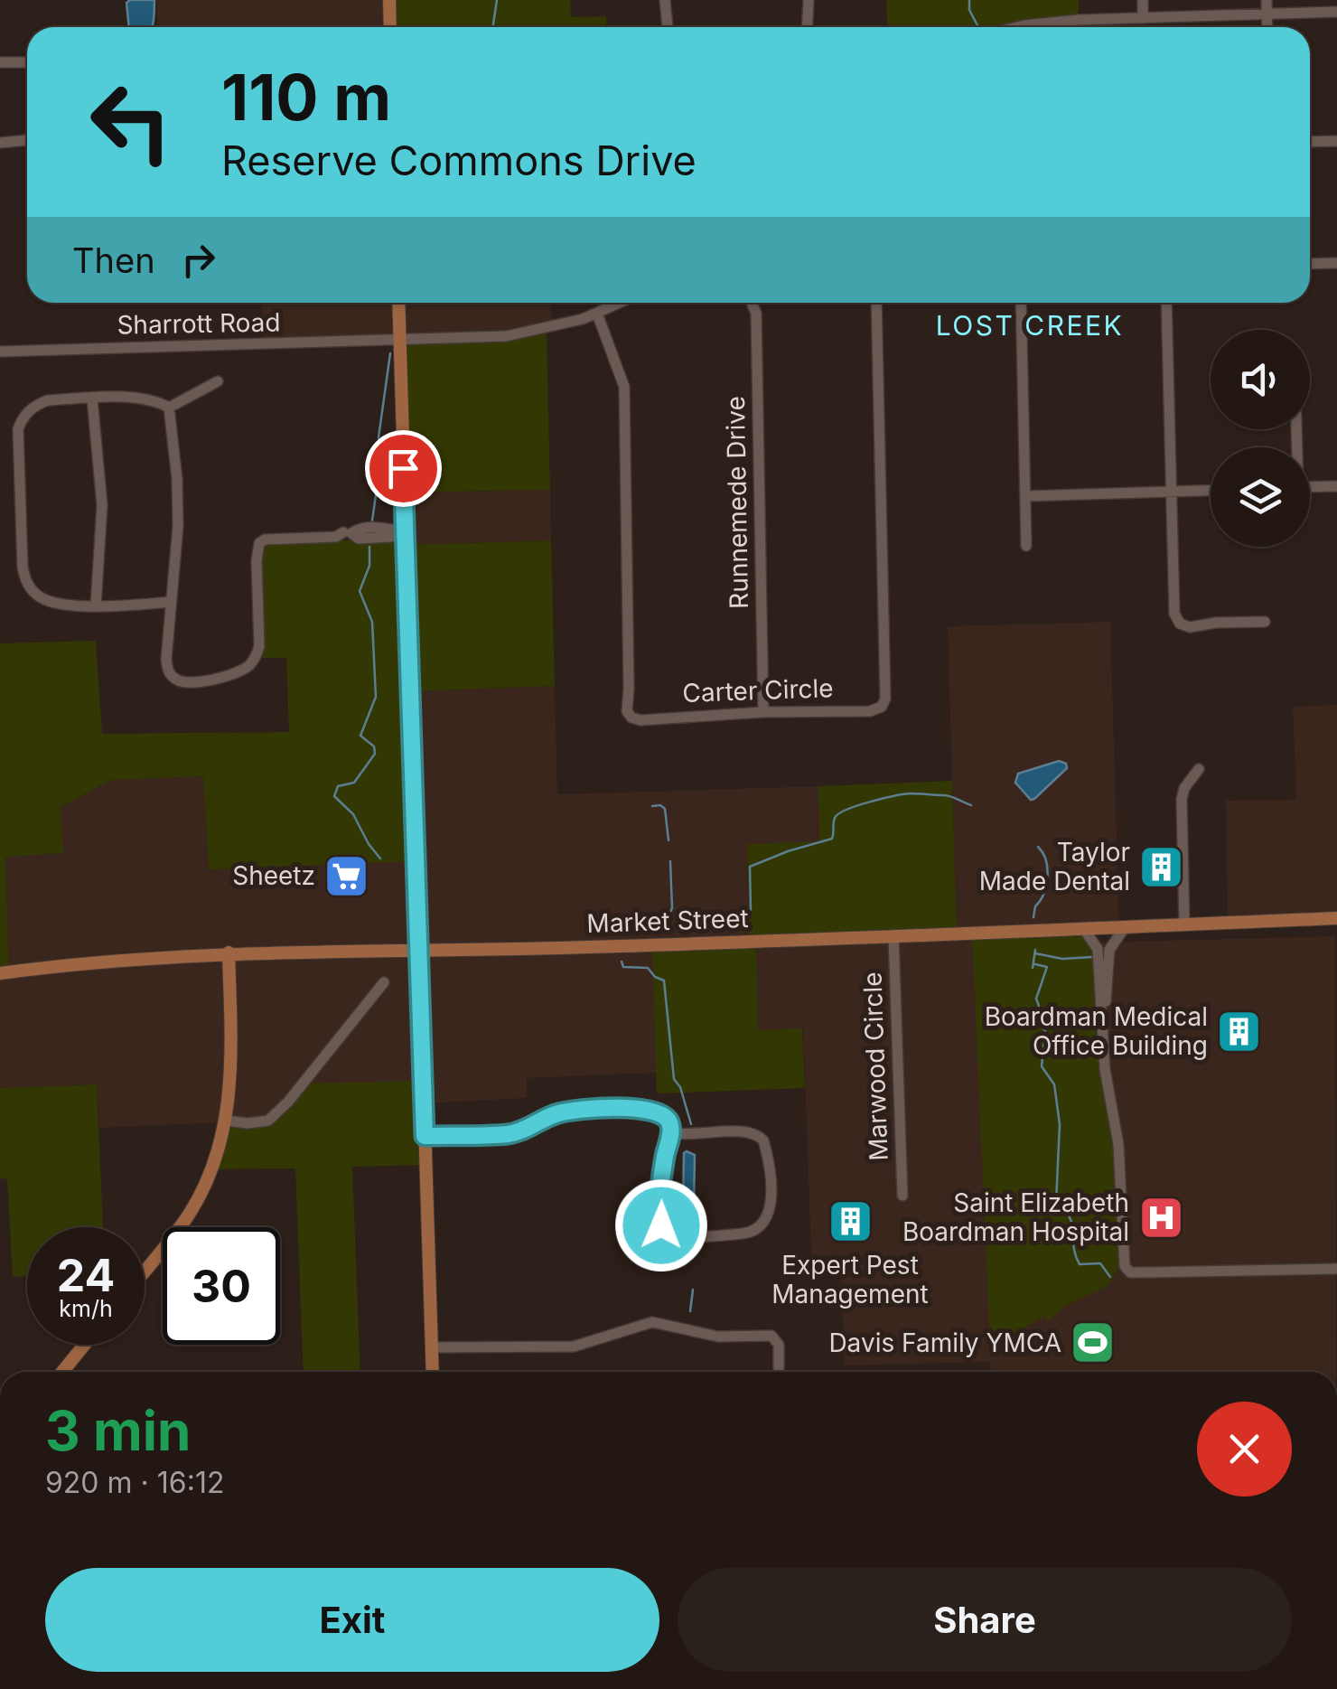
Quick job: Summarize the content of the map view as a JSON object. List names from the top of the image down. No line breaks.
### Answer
{"streets":{"main road":["Market Street"],"street":["Sharrott Road","Runnemede Drive","Carter Circle","Marwood Circle"]},"crossings":[["Sharrott Road","Carter Circle"],["Runnemede Drive","Carter Circle"],["Market Street","Marwood Circle"]],"districts":["LOST CREEK"],"places":{"building":["Taylor Made Dental","Boardman Medical Office Building","Expert Pest Management"],"supermarket":["Sheetz"],"hospital":["Saint Elizabeth Boardman Hospital"],"sports":["Davis Family YMCA"]},"page":{"turn":["110 m","Reserve Commons Drive"],"then":"Then","speed":"24 km/h","limit":"30","heading":["3 min","920 m · 16:12"],"buttons":["Exit","Share"]}}
